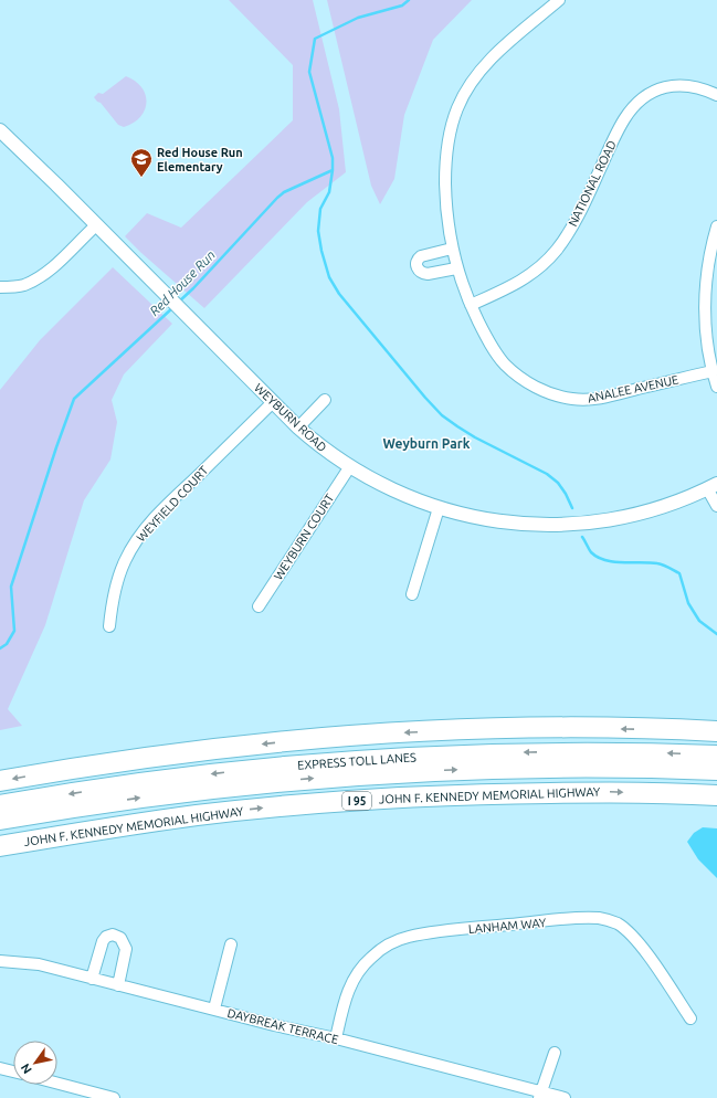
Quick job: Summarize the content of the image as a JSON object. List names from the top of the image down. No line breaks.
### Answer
{"streets":{"highway":["EXPRESS TOLL LANES","JOHN F. KENNEDY MEMORIAL HIGHWAY","I 95"],"street":["NATIONAL ROAD","ANALEE AVENUE","WEYBURN ROAD","WEYFIELD COURT","WEYBURN COURT","LANHAM WAY","DAYBREAK TERRACE"]},"crossings":[["NATIONAL ROAD","ANALEE AVENUE"],["WEYBURN ROAD","WEYFIELD COURT"],["WEYBURN ROAD","WEYBURN COURT"],["LANHAM WAY","DAYBREAK TERRACE"]],"districts":["Weyburn Park"],"water":["Red House Run"],"places":{"school or university":["Red House Run Elementary"]},"north":"bottom left"}
